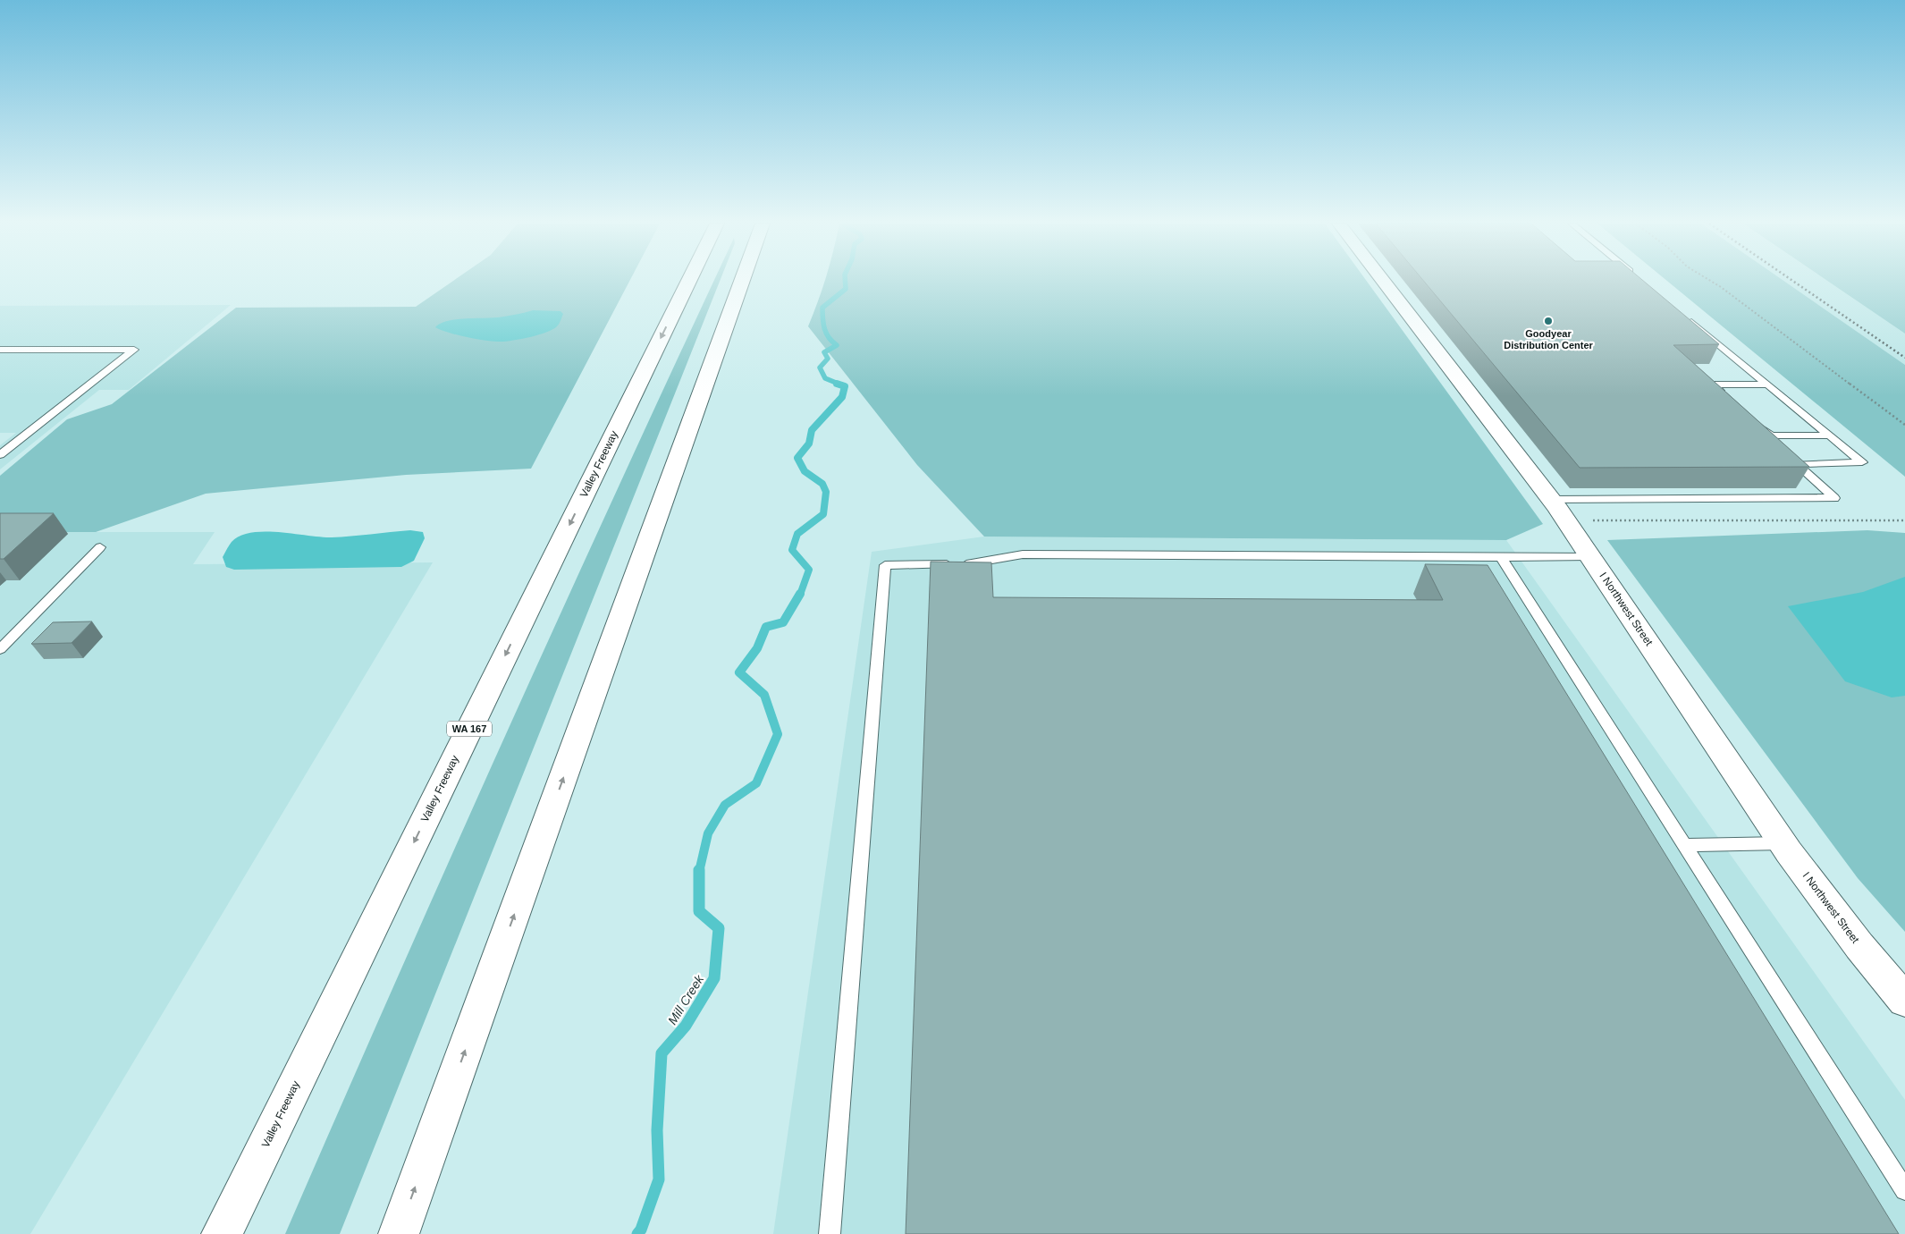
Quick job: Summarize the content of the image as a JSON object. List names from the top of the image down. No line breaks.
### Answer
{"streets":{"main road":["Valley Freeway","I Northwest Street","WA 167"]},"water":["Mill Creek"],"places":["Goodyear Distribution Center"]}
